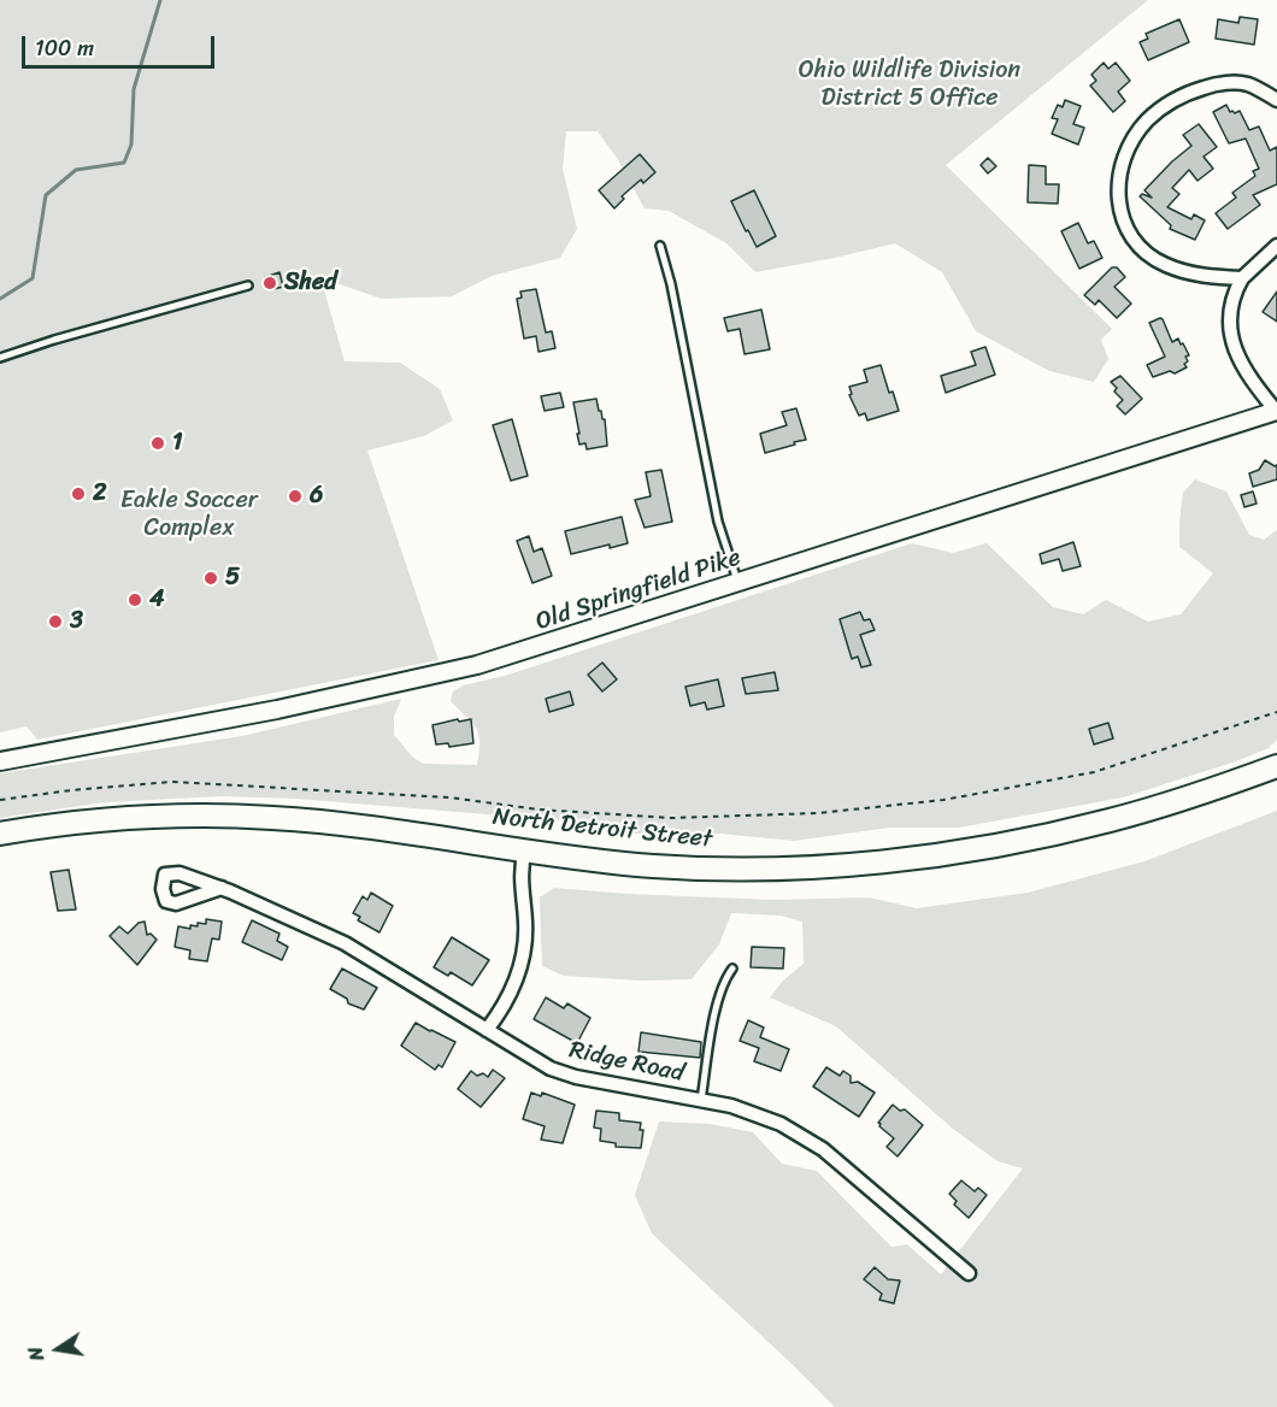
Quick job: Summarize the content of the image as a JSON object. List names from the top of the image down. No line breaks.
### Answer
{"streets":{"highway":["North Detroit Street"],"street":["Old Springfield Pike","Ridge Road"]},"parks":["Ohio Wildlife Division District 5 Office","Eakle Soccer Complex"],"places":["Shed","1","2","6","5","4","3"],"scale_bar":"100 m","north":"left"}
